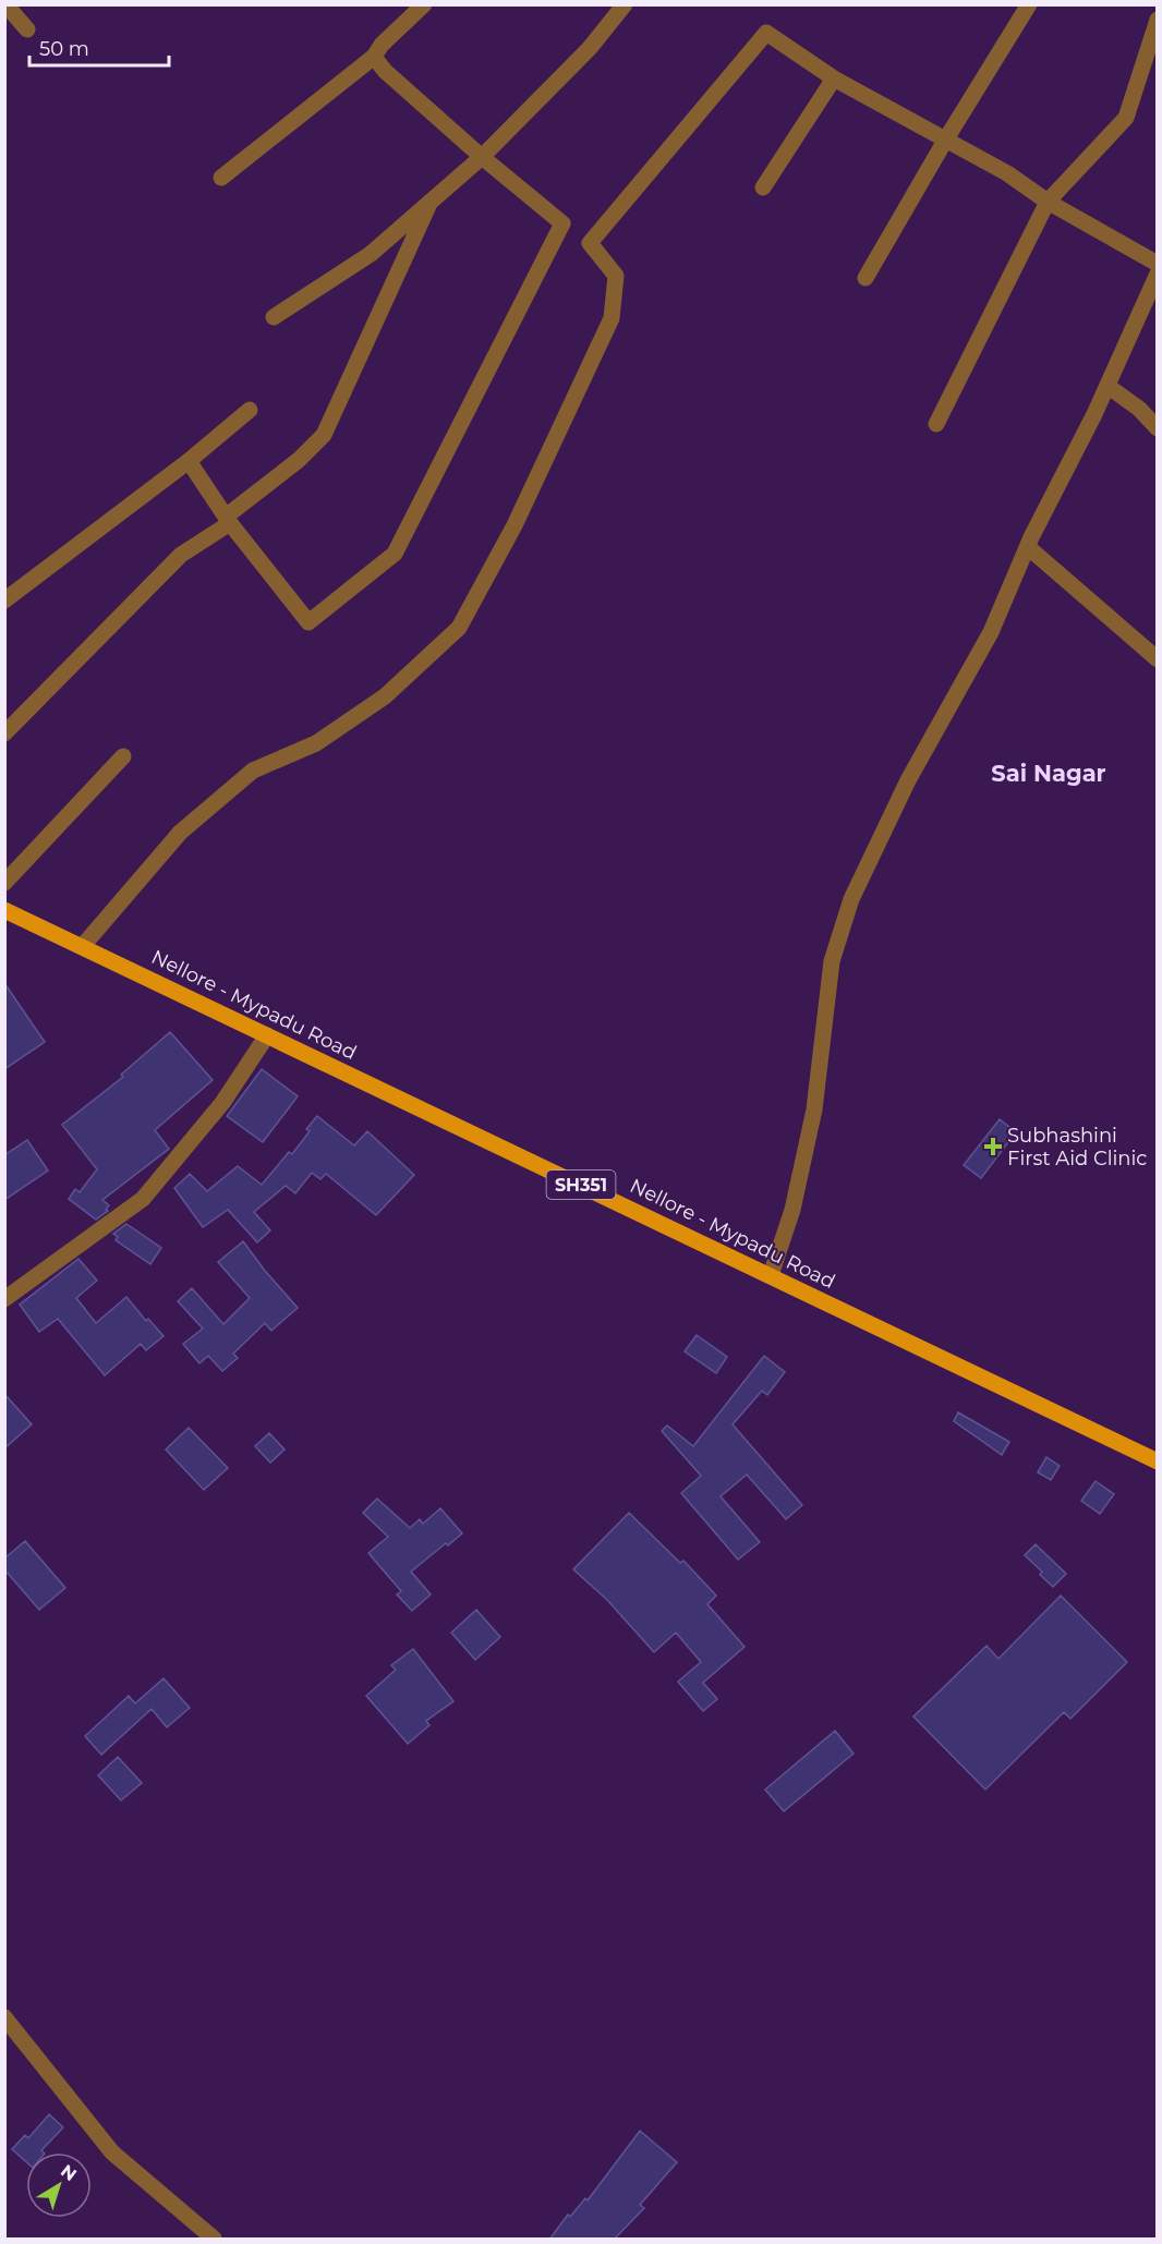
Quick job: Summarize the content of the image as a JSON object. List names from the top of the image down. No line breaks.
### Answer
{"streets":{"main road":["Nellore - Mypadu Road","SH351"]},"districts":["Sai Nagar"],"places":{"health":["Subhashini First Aid Clinic"]},"scale_bar":"50 m","north":"top right"}
